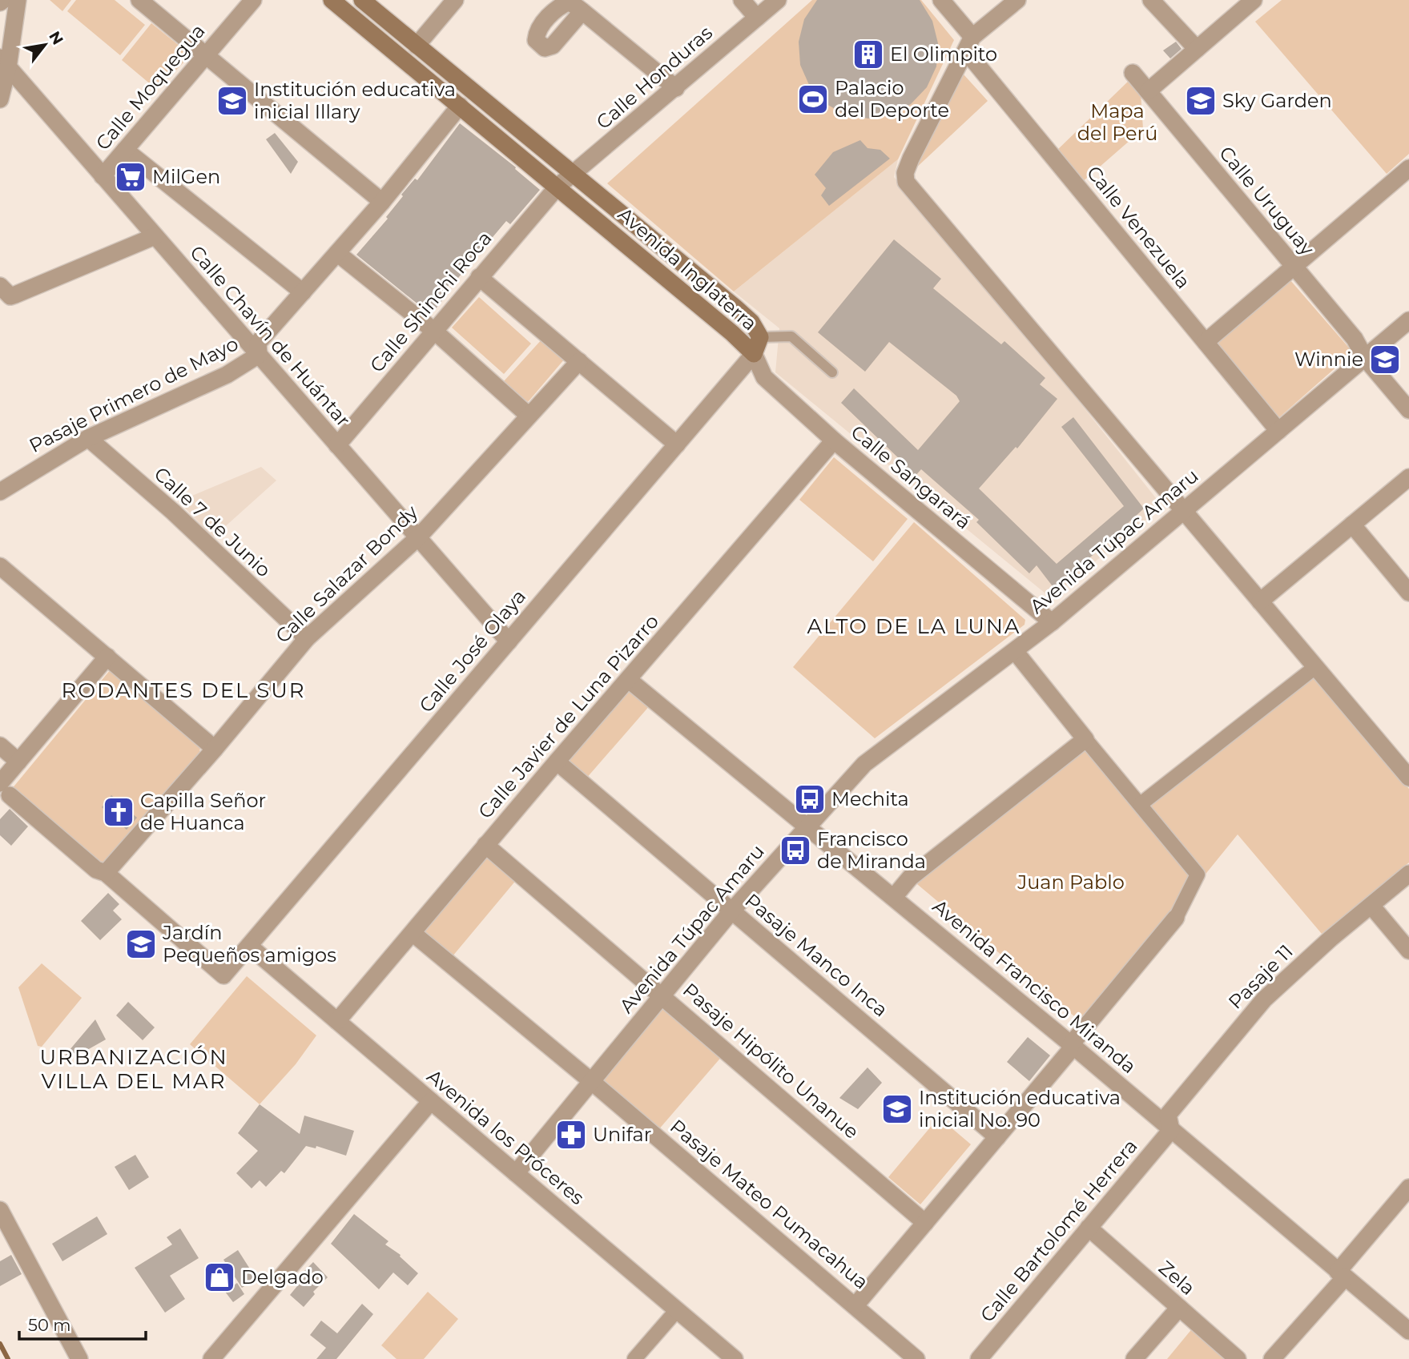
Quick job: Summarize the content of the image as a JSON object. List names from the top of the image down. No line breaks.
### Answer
{"streets":{"main road":["Avenida Inglaterra"],"street":["Calle Honduras","Calle Moquegua","Calle Uruguay","Calle Venezuela","Calle Shinchi Roca","Calle Chavín de Huántar","Pasaje Primero de Mayo","Calle Sangarará","Calle 7 de Junio","Avenida Túpac Amaru","Calle Salazar Bondy","Calle José Olaya","Calle Javier de Luna Pizarro","Pasaje Manco Inca","Pasaje 11","Avenida Francisco Miranda","Pasaje Hipólito Unanue","Avenida los Próceres","Pasaje Mateo Pumacahua","Calle Bartolomé Herrera","Zela"]},"crossings":[["Calle Honduras","Avenida Inglaterra"],["Calle Honduras","Calle Shinchi Roca"],["Calle Moquegua","Calle Chavín de Huántar"],["Calle Uruguay","Avenida Túpac Amaru"],["Calle Venezuela","Avenida Túpac Amaru"],["Avenida Inglaterra","Calle Shinchi Roca"],["Avenida Inglaterra","Calle Sangarará"],["Avenida Inglaterra","Calle José Olaya"],["Calle Shinchi Roca","Calle Chavín de Huántar"],["Calle Chavín de Huántar","Pasaje Primero de Mayo"],["Calle Chavín de Huántar","Calle Salazar Bondy"],["Calle Chavín de Huántar","Calle José Olaya"],["Pasaje Primero de Mayo","Calle 7 de Junio"],["Calle Sangarará","Avenida Túpac Amaru"],["Calle Sangarará","Calle José Olaya"],["Calle Sangarará","Calle Javier de Luna Pizarro"],["Calle 7 de Junio","Calle Salazar Bondy"],["Avenida Túpac Amaru","Pasaje Manco Inca"],["Avenida Túpac Amaru","Avenida Francisco Miranda"],["Avenida Túpac Amaru","Pasaje Hipólito Unanue"],["Avenida Túpac Amaru","Avenida los Próceres"],["Avenida Túpac Amaru","Pasaje Mateo Pumacahua"],["Calle Salazar Bondy","Calle José Olaya"],["Calle José Olaya","Avenida los Próceres"],["Calle Javier de Luna Pizarro","Pasaje Manco Inca"],["Calle Javier de Luna Pizarro","Avenida Francisco Miranda"],["Calle Javier de Luna Pizarro","Pasaje Hipólito Unanue"],["Calle Javier de Luna Pizarro","Avenida los Próceres"],["Calle Javier de Luna Pizarro","Pasaje Mateo Pumacahua"],["Pasaje 11","Avenida Francisco Miranda"],["Pasaje 11","Calle Bartolomé Herrera"],["Avenida Francisco Miranda","Calle Bartolomé Herrera"],["Calle Bartolomé Herrera","Zela"]],"districts":["ALTO DE LA LUNA","RODANTES DEL SUR","URBANIZACIÓN VILLA DEL MAR"],"parks":["Mapa del Perú","Juan Pablo"],"places":{"building":["El Olimpito"],"sports":["Palacio del Deporte"],"school or university":["Institución educativa inicial Illary","Sky Garden","Winnie","Jardín Pequeños amigos","Institución educativa inicial No. 90"],"supermarket":["MilGen"],"bus stop":["Mechita","Francisco de Miranda"],"church":["Capilla Señor de Huanca"],"pharmacy":["Unifar"],"shop":["Delgado"]},"scale_bar":"50 m","north":"top right"}
